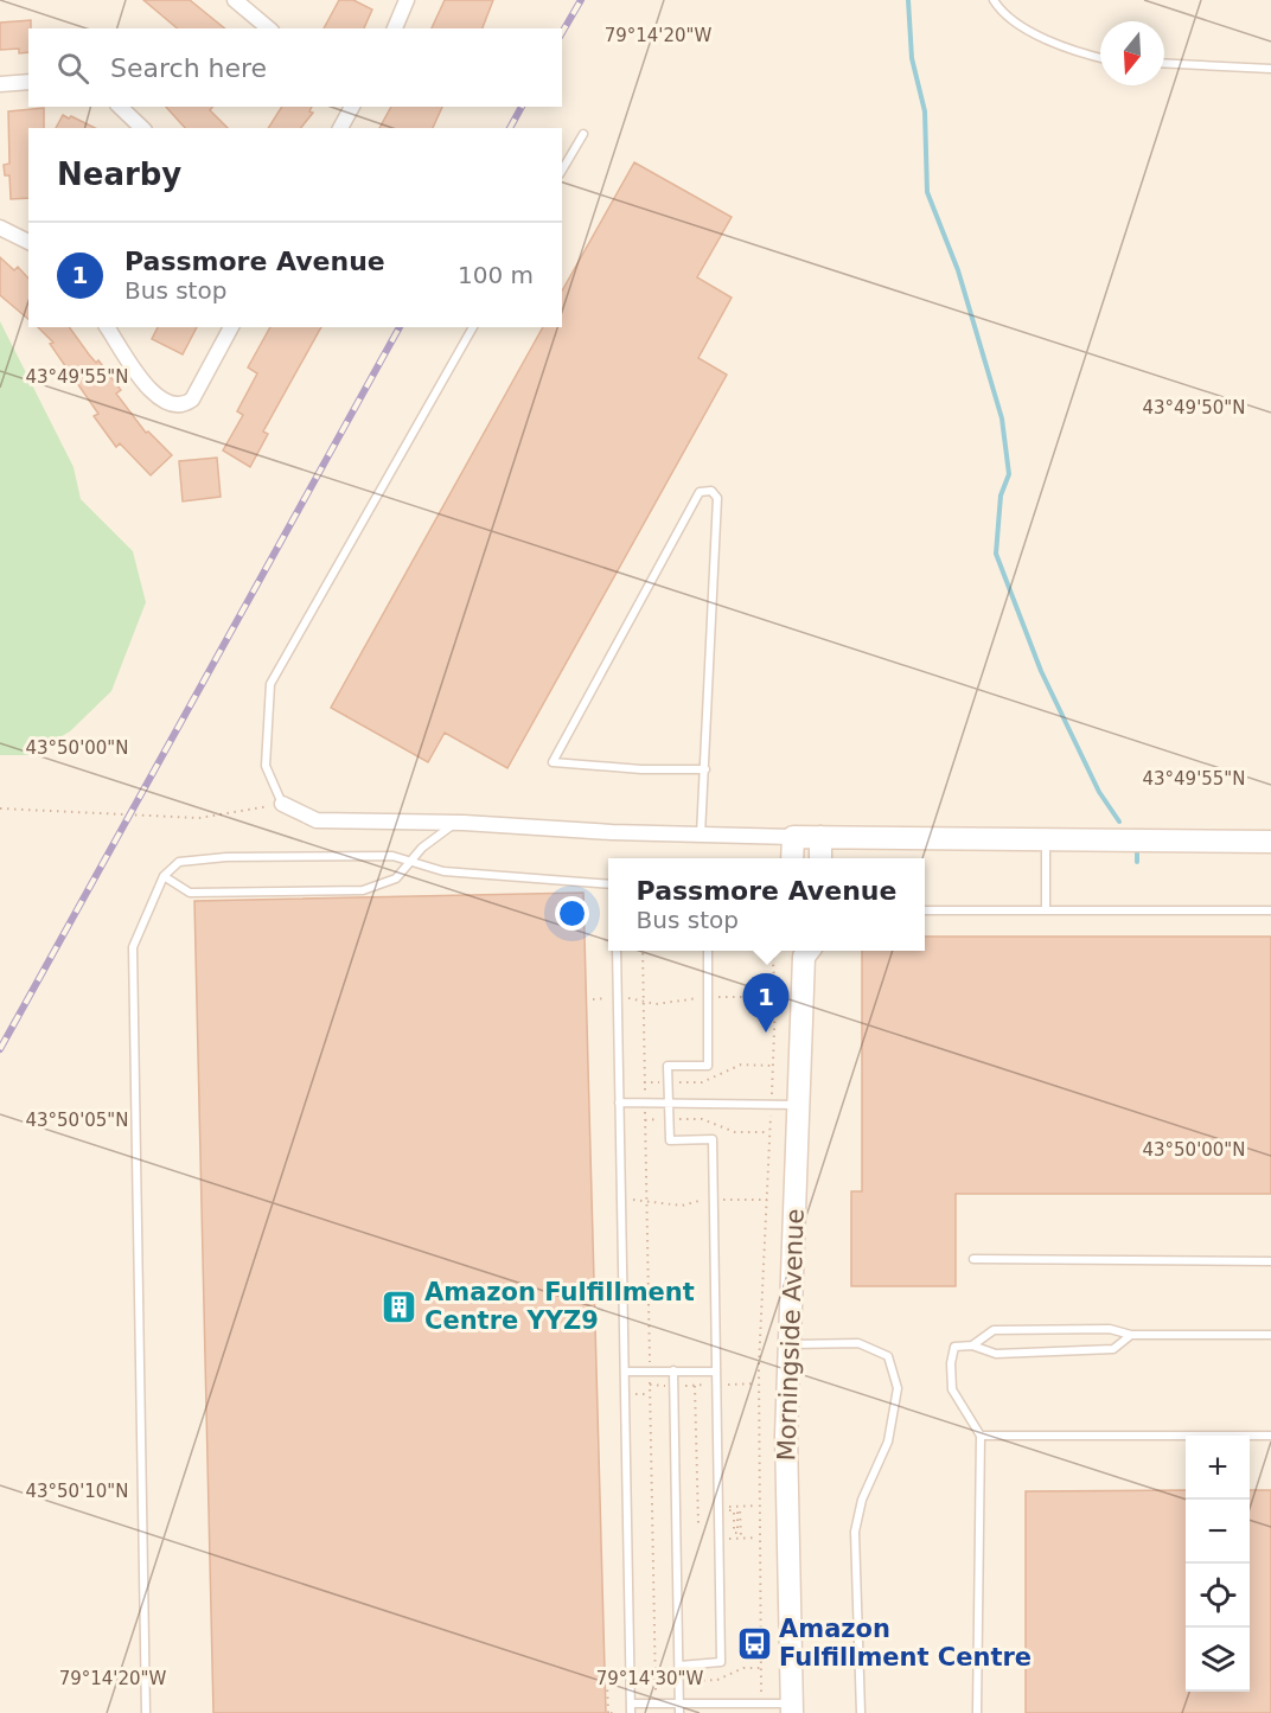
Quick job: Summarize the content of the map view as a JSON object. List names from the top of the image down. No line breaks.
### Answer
{"streets":{"main road":["Morningside Avenue"]},"places":{"building":["Amazon Fulfillment Centre YYZ9"],"bus stop":["Amazon Fulfillment Centre"]},"north":"bottom","page":{"search":"Search here","heading":"Nearby","list":[{"mark":"1","name":"Passmore Avenue","note":"Bus stop","value":"100 m"}],"popup":["Passmore Avenue","Bus stop"],"pins":"1","map_buttons":["+","−"]},"coordinates":["79°14'20\"W","43°49'55\"N","43°49'50\"N","43°50'00\"N","43°50'05\"N","43°50'10\"N","79°14'30\"W"]}
